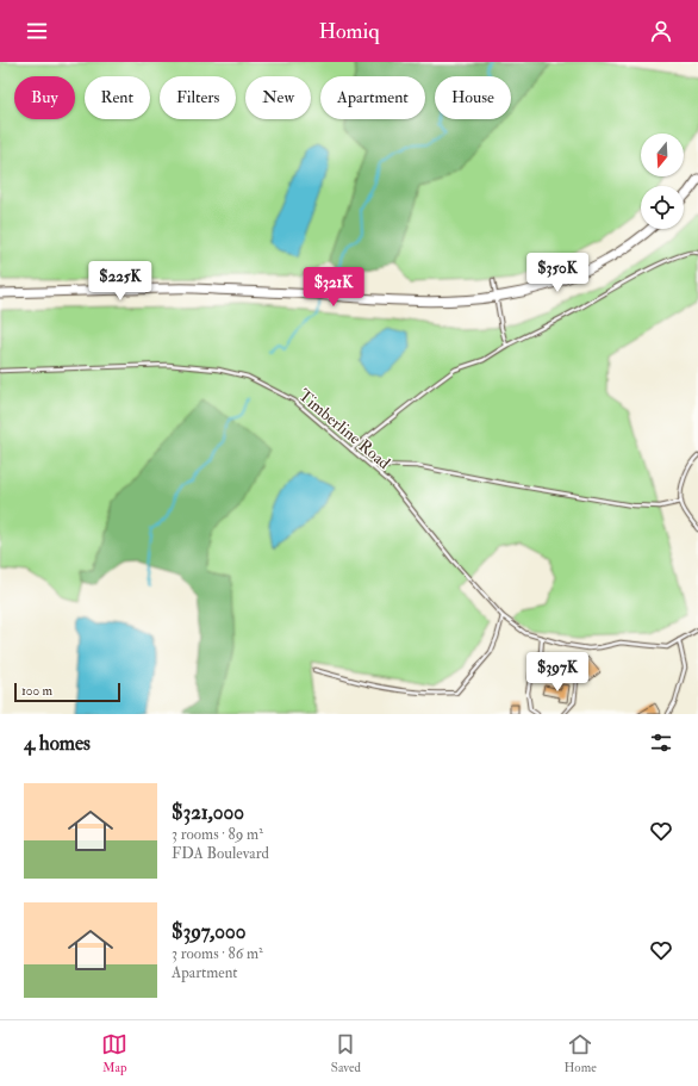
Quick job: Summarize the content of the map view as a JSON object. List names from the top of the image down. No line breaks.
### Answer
{"streets":{"lane":["Timberline Road"]},"scale_bar":"100 m","north":"bottom","page":{"header":"Homiq","chip":["Buy","Rent","Filters","New","Apartment","House"],"price":["$350K","$225K","$321K","$397K"],"scale":"100 m","heading":"4 homes","list":[{"name":"$321,000","note":"3 rooms · 89 m² · FDA Boulevard"},{"name":"$397,000","note":"3 rooms · 86 m² · Apartment"}],"tabs":["Map","Saved","Home"]}}
